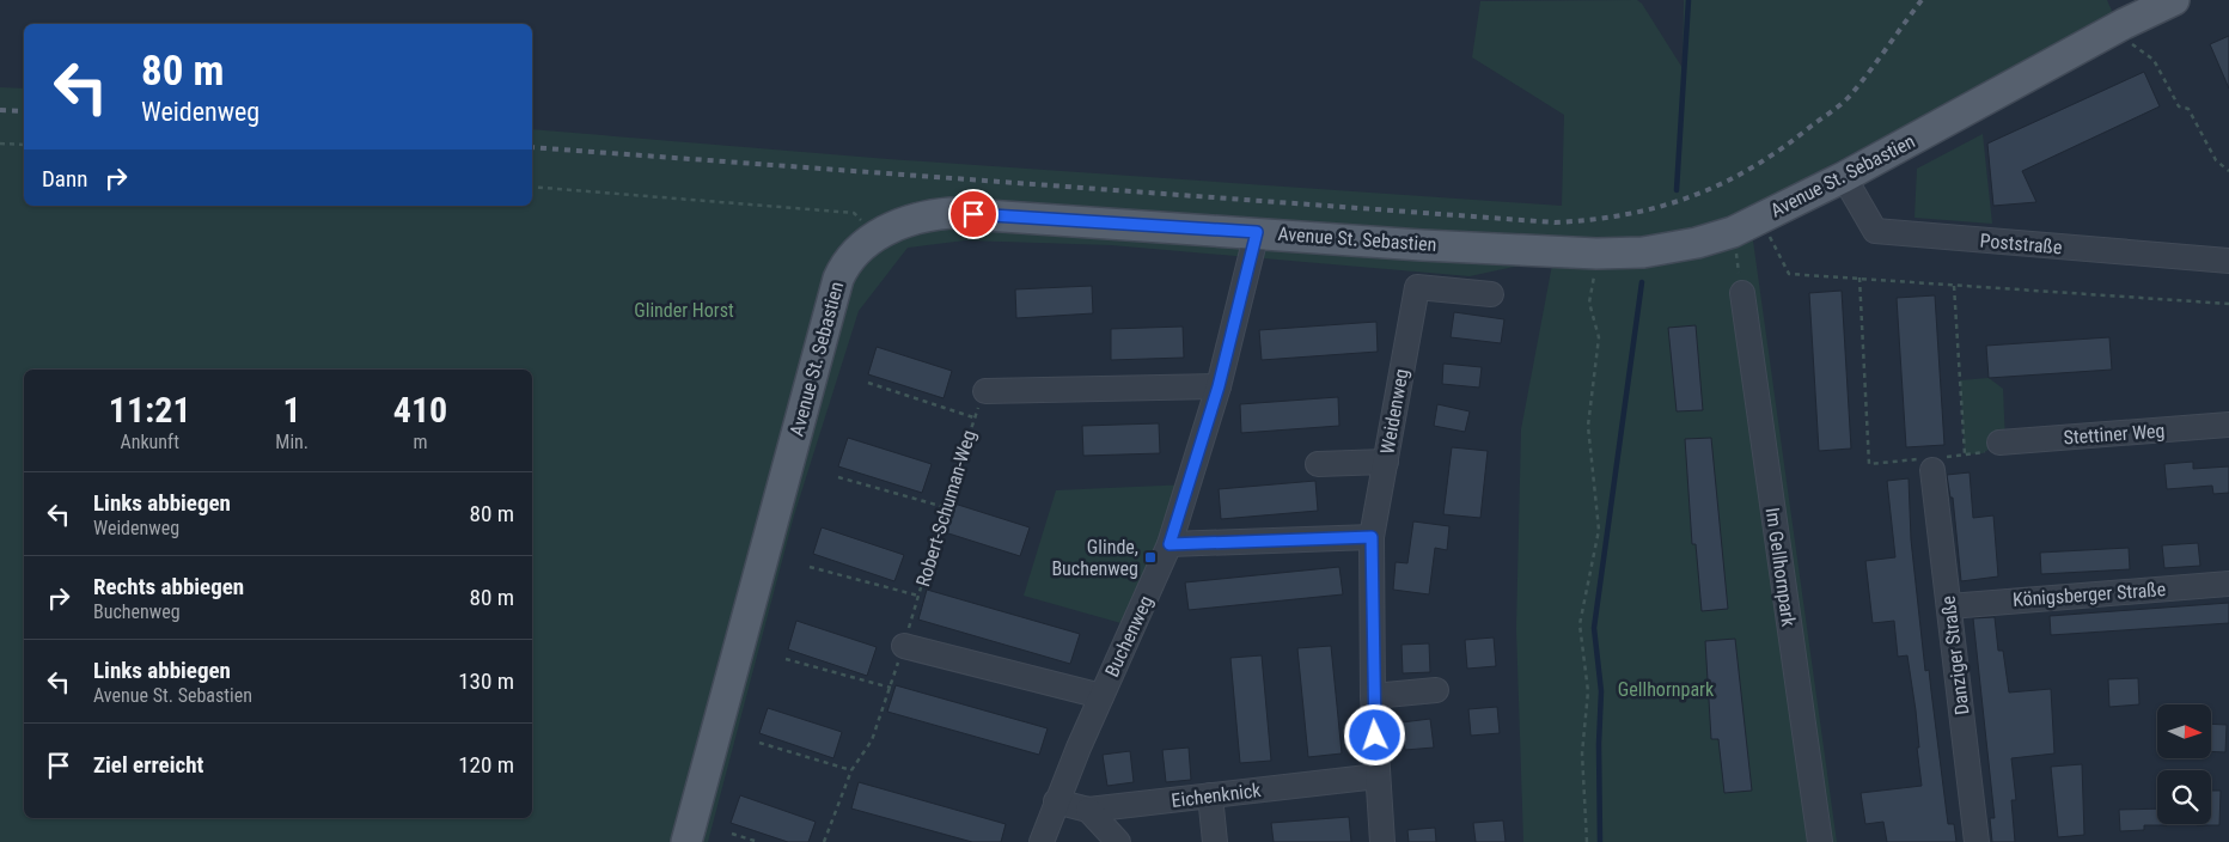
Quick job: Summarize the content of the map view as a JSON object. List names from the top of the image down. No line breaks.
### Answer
{"streets":{"main road":["Avenue St. Sebastien"],"street":["Poststraße","Weidenweg","Stettiner Weg","Im Gellhornpark","Königsberger Straße","Buchenweg","Danziger Straße","Eichenknick"],"path":["Robert-Schuman-Weg"]},"crossings":[["Avenue St. Sebastien","Poststraße"],["Avenue St. Sebastien","Buchenweg"],["Weidenweg","Eichenknick"],["Robert-Schuman-Weg","Buchenweg"],["Königsberger Straße","Danziger Straße"],["Buchenweg","Eichenknick"]],"parks":["Glinder Horst","Gellhornpark"],"places":{"transit":["Glinde, Buchenweg"]},"north":"right","page":{"turn":["80 m","Weidenweg"],"then":"Dann","eta":["11:21","Ankunft","1","Min.","410","m"],"list":[{"name":"Links abbiegen","note":"Weidenweg","value":"80 m"},{"name":"Rechts abbiegen","note":"Buchenweg","value":"80 m"},{"name":"Links abbiegen","note":"Avenue St. Sebastien","value":"130 m"},{"name":"Ziel erreicht","value":"120 m"}]}}
